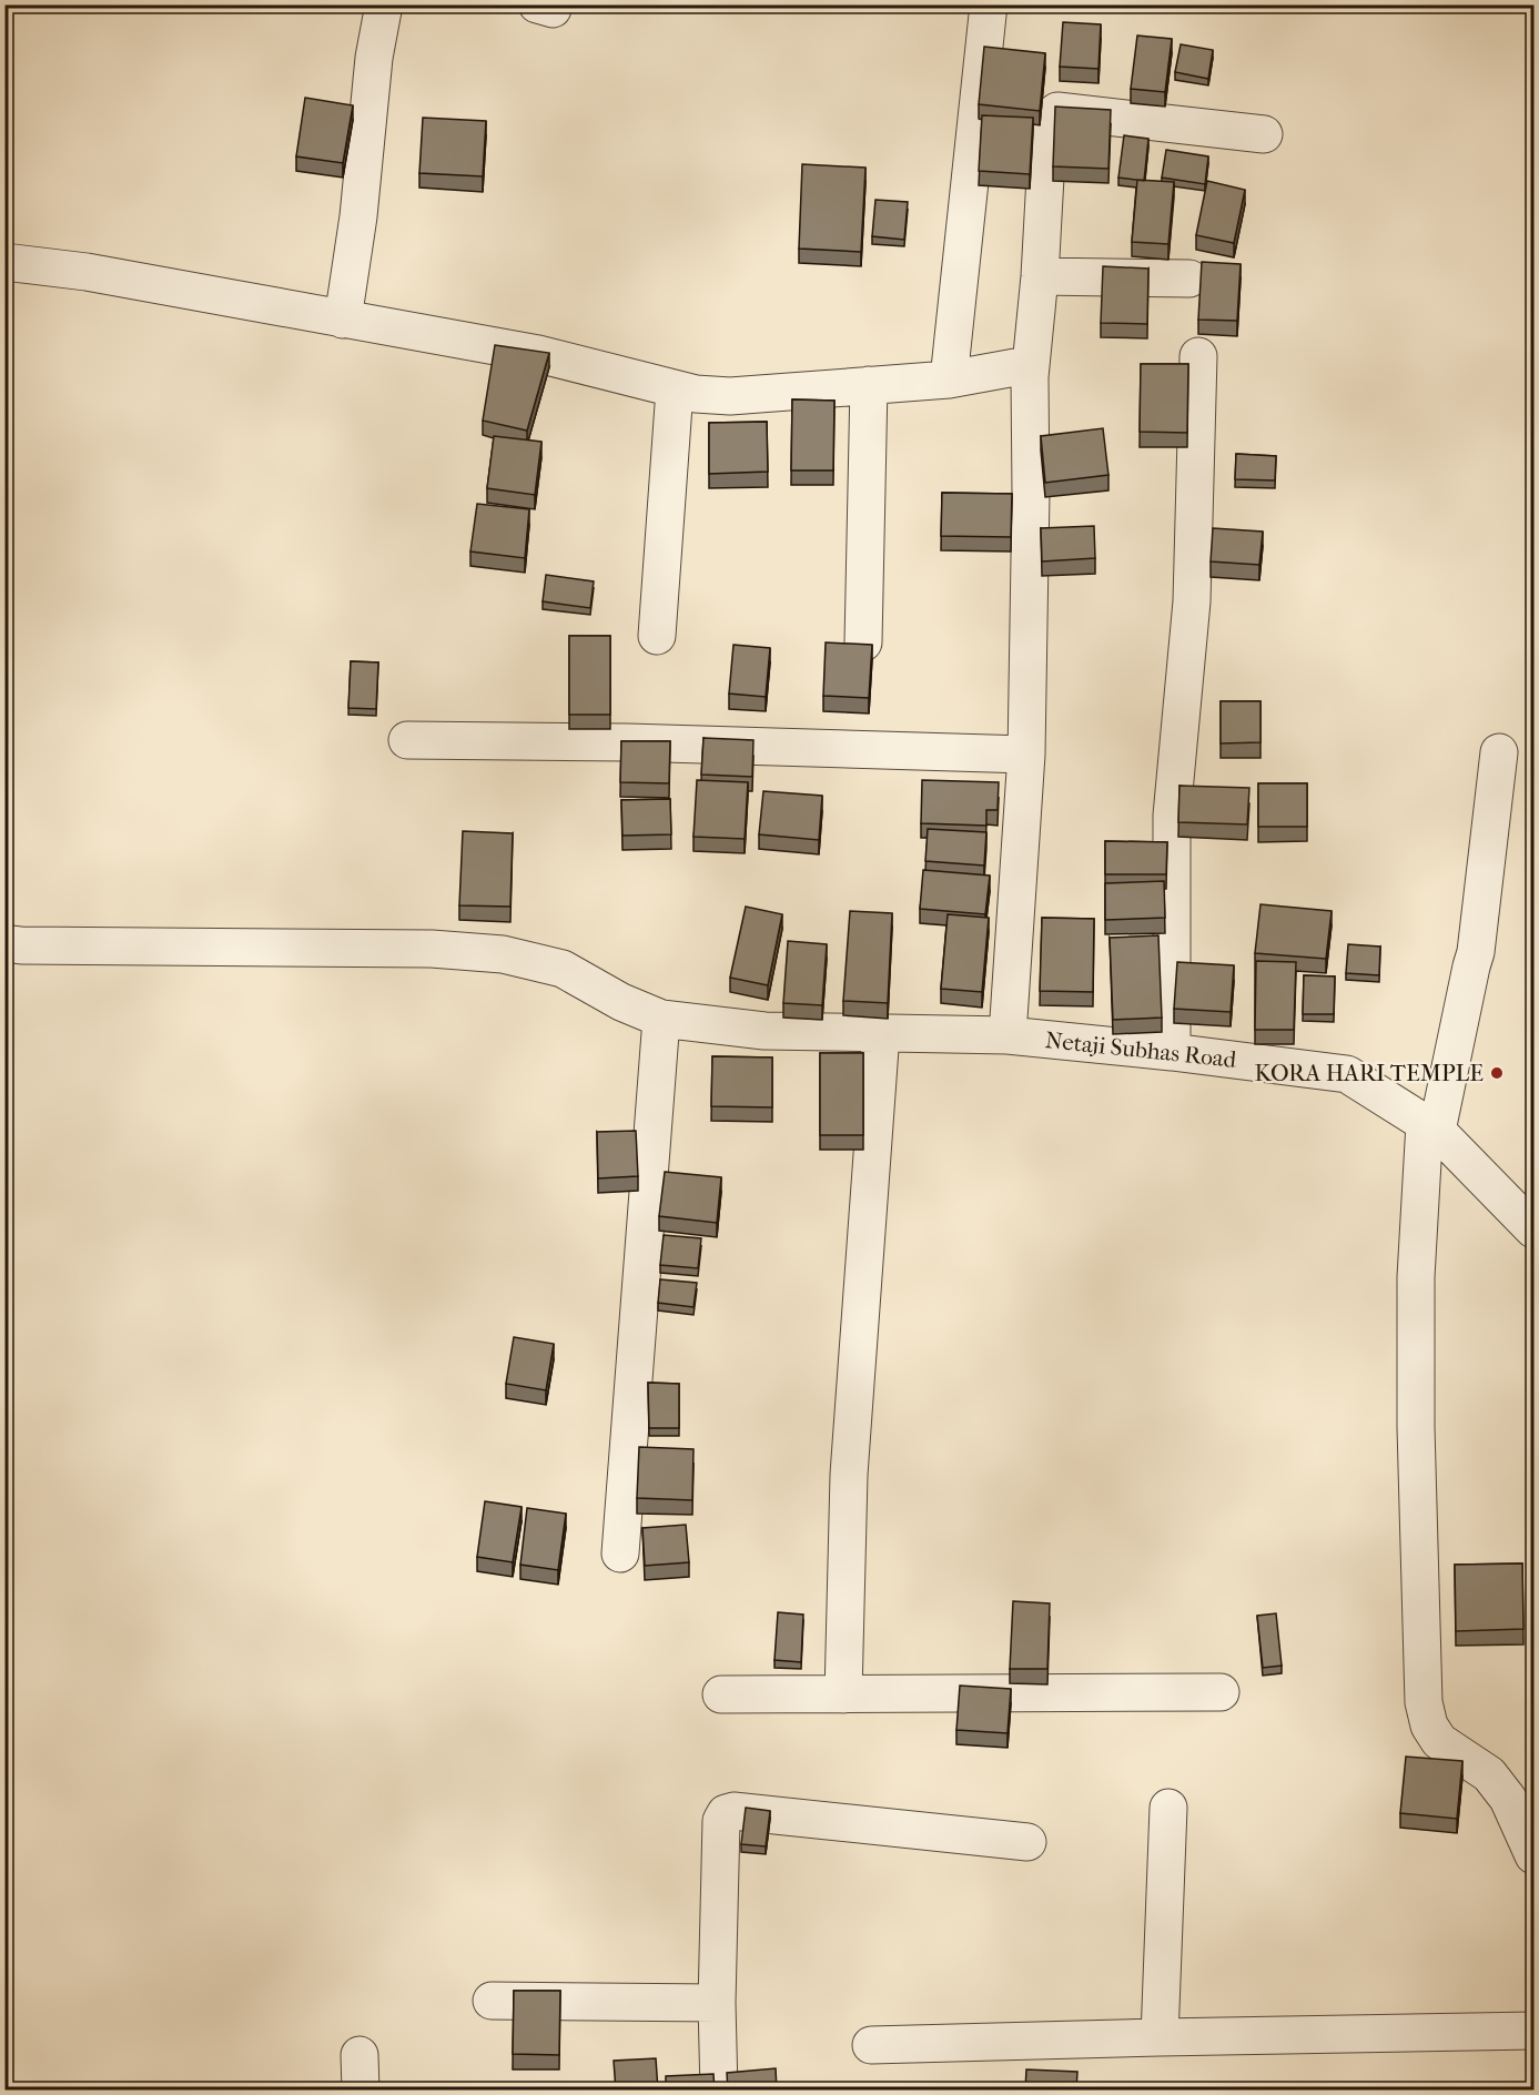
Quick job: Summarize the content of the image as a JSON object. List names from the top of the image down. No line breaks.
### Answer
{"streets":{"street":["Netaji Subhas Road"]},"places":["KORA HARI TEMPLE"]}
